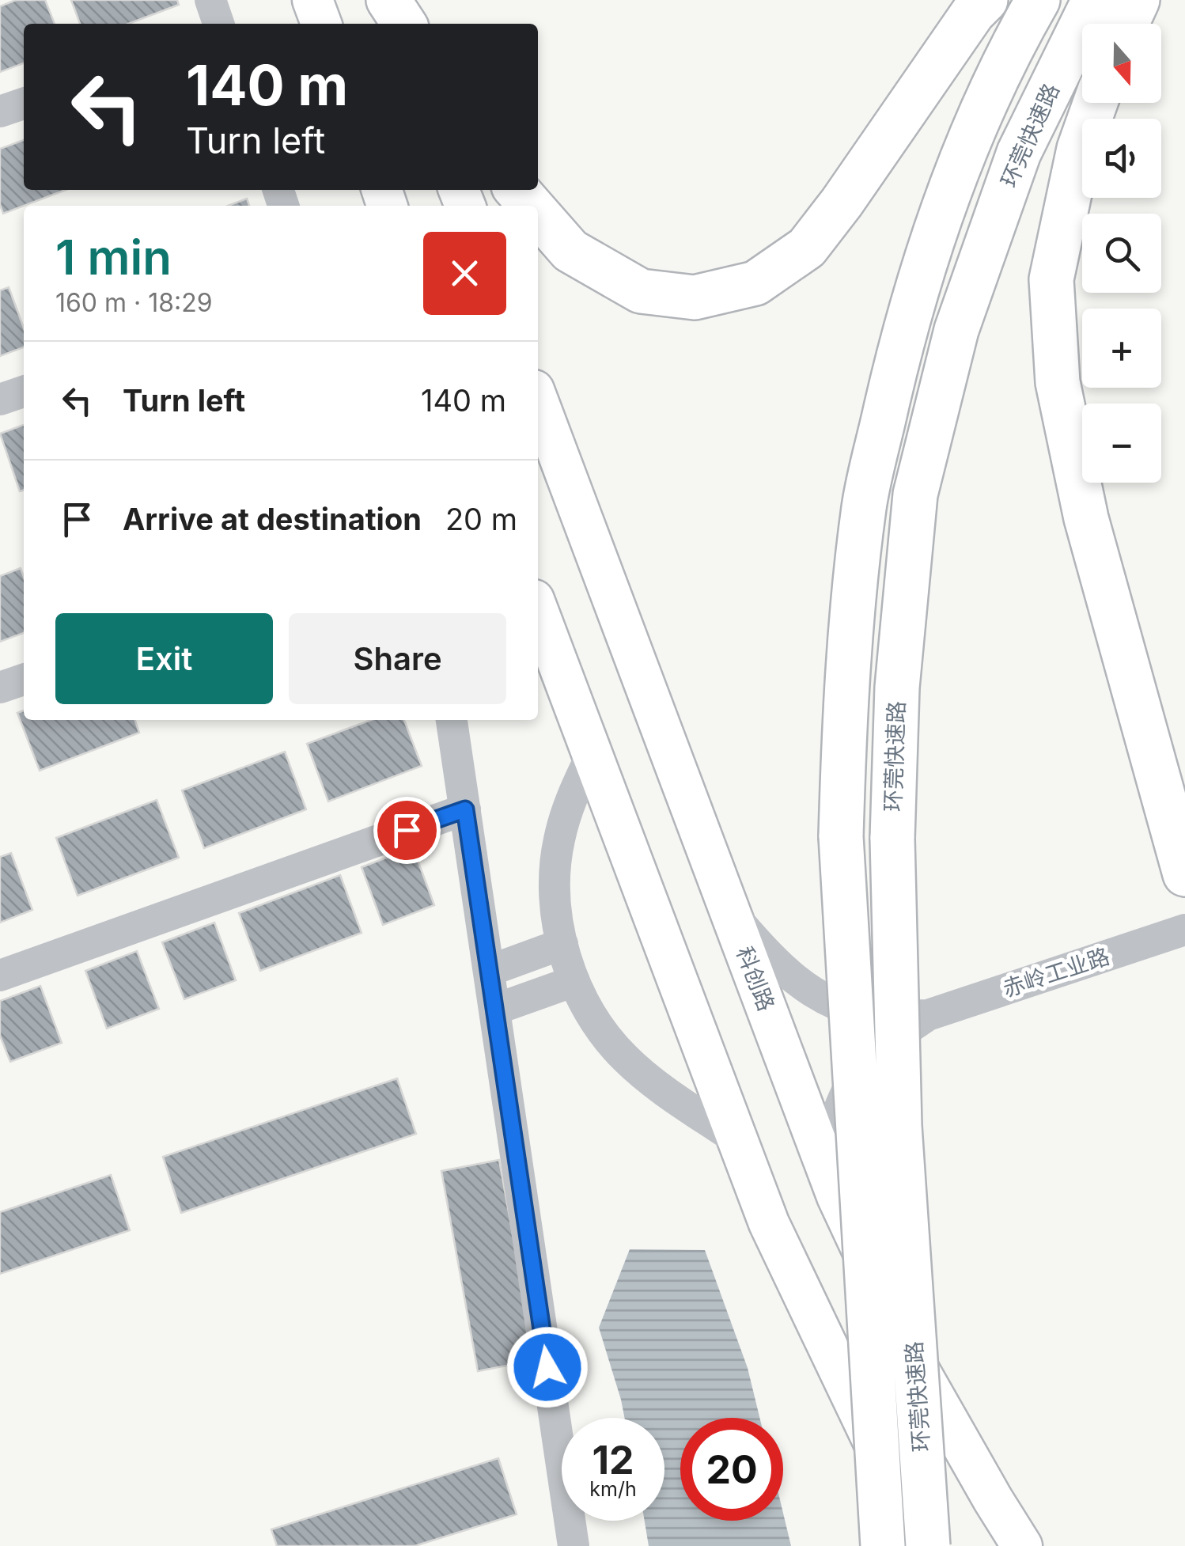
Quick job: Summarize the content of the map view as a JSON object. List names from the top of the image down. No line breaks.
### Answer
{"streets":{"highway":["环莞快速路"],"main road":["科创路"],"street":["赤岭工业路"]},"north":"bottom","page":{"map_buttons":["+","−"],"turn":["140 m","Turn left"],"heading":["1 min","160 m · 18:29"],"list":[{"name":"Turn left","value":"140 m"},{"name":"Arrive at destination","value":"20 m"}],"buttons":["Exit","Share"],"speed":"12 km/h","limit":"20"}}
